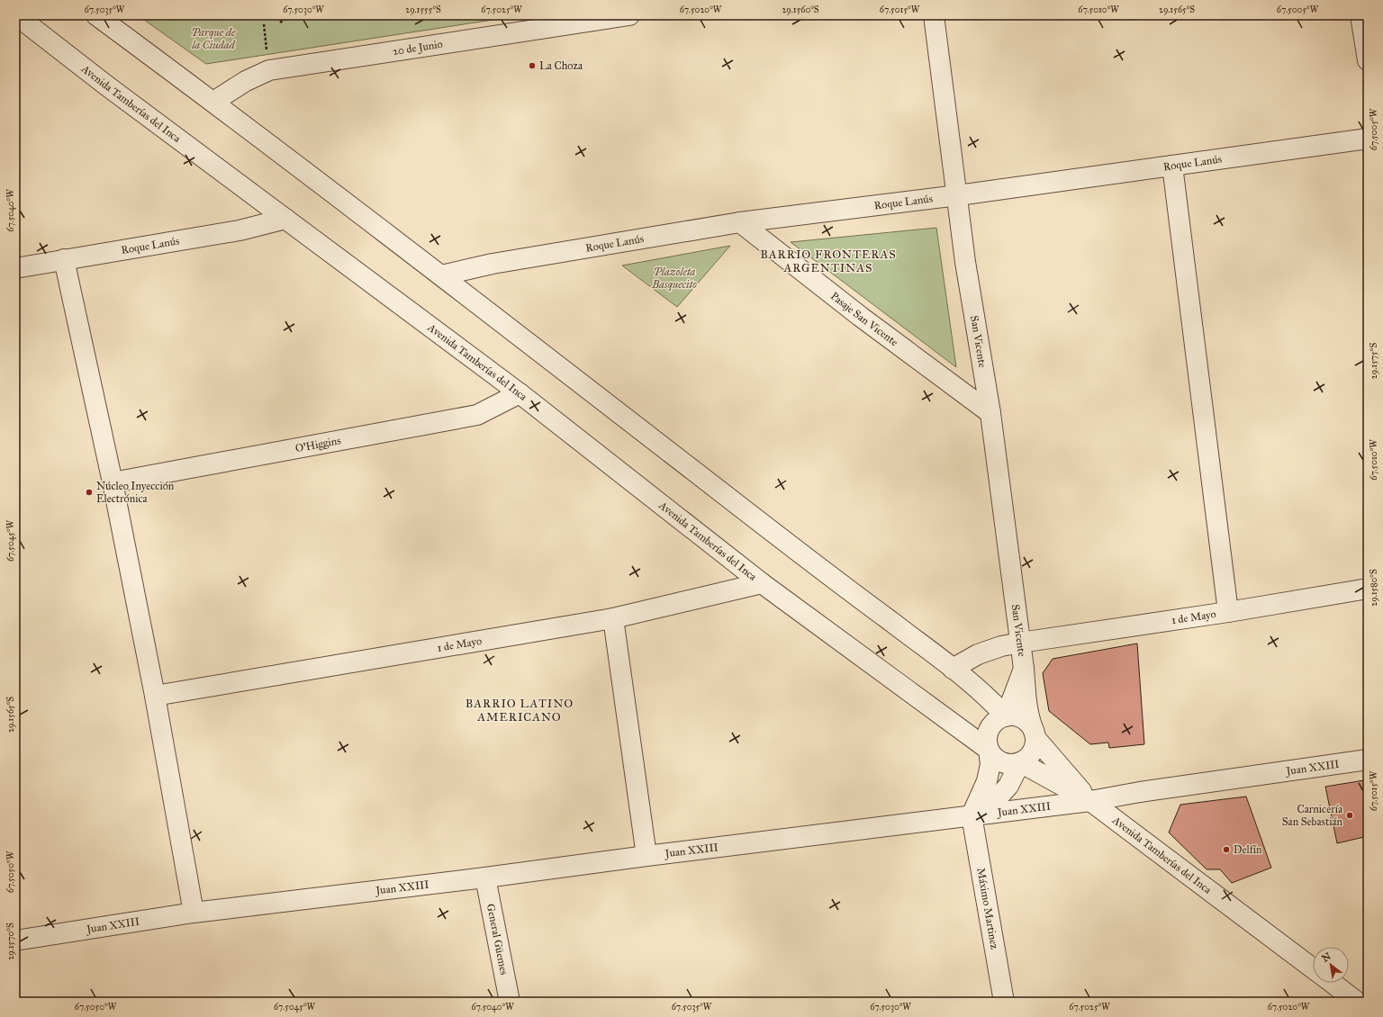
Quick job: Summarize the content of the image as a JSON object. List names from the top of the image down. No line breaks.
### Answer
{"streets":{"street":["20 de Junio","Avenida Tamberías del Inca","Roque Lanús","Pasaje San Vicente","San Vicente","O'Higgins","1 de Mayo","Juan XXIII","Máximo Martinez","General Güemes"]},"crossings":[["Avenida Tamberías del Inca","Roque Lanús"],["Avenida Tamberías del Inca","San Vicente"],["Avenida Tamberías del Inca","O'Higgins"],["Avenida Tamberías del Inca","1 de Mayo"],["Avenida Tamberías del Inca","Juan XXIII"],["Roque Lanús","Pasaje San Vicente"],["Roque Lanús","San Vicente"],["Pasaje San Vicente","San Vicente"],["San Vicente","1 de Mayo"],["Juan XXIII","Máximo Martinez"],["Juan XXIII","General Güemes"]],"districts":["BARRIO FRONTERAS ARGENTINAS","BARRIO LATINO AMERICANO"],"parks":["Parque de la Ciudad","Plazoleta Basquecito"],"places":["La Choza","Núcleo Inyección Electrónica","Carnicería San Sebastián","Delfín"],"north":"top left","coordinates":["67.5035°W","67.5030°W","29.1555°S","67.5025°W","67.5020°W","29.1560°S","67.5015°W","67.5010°W","29.1565°S","67.5005°W","67.5040°W","29.1575°S","67.5045°W","29.1580°S","67.5050°W","29.1570°S"]}
